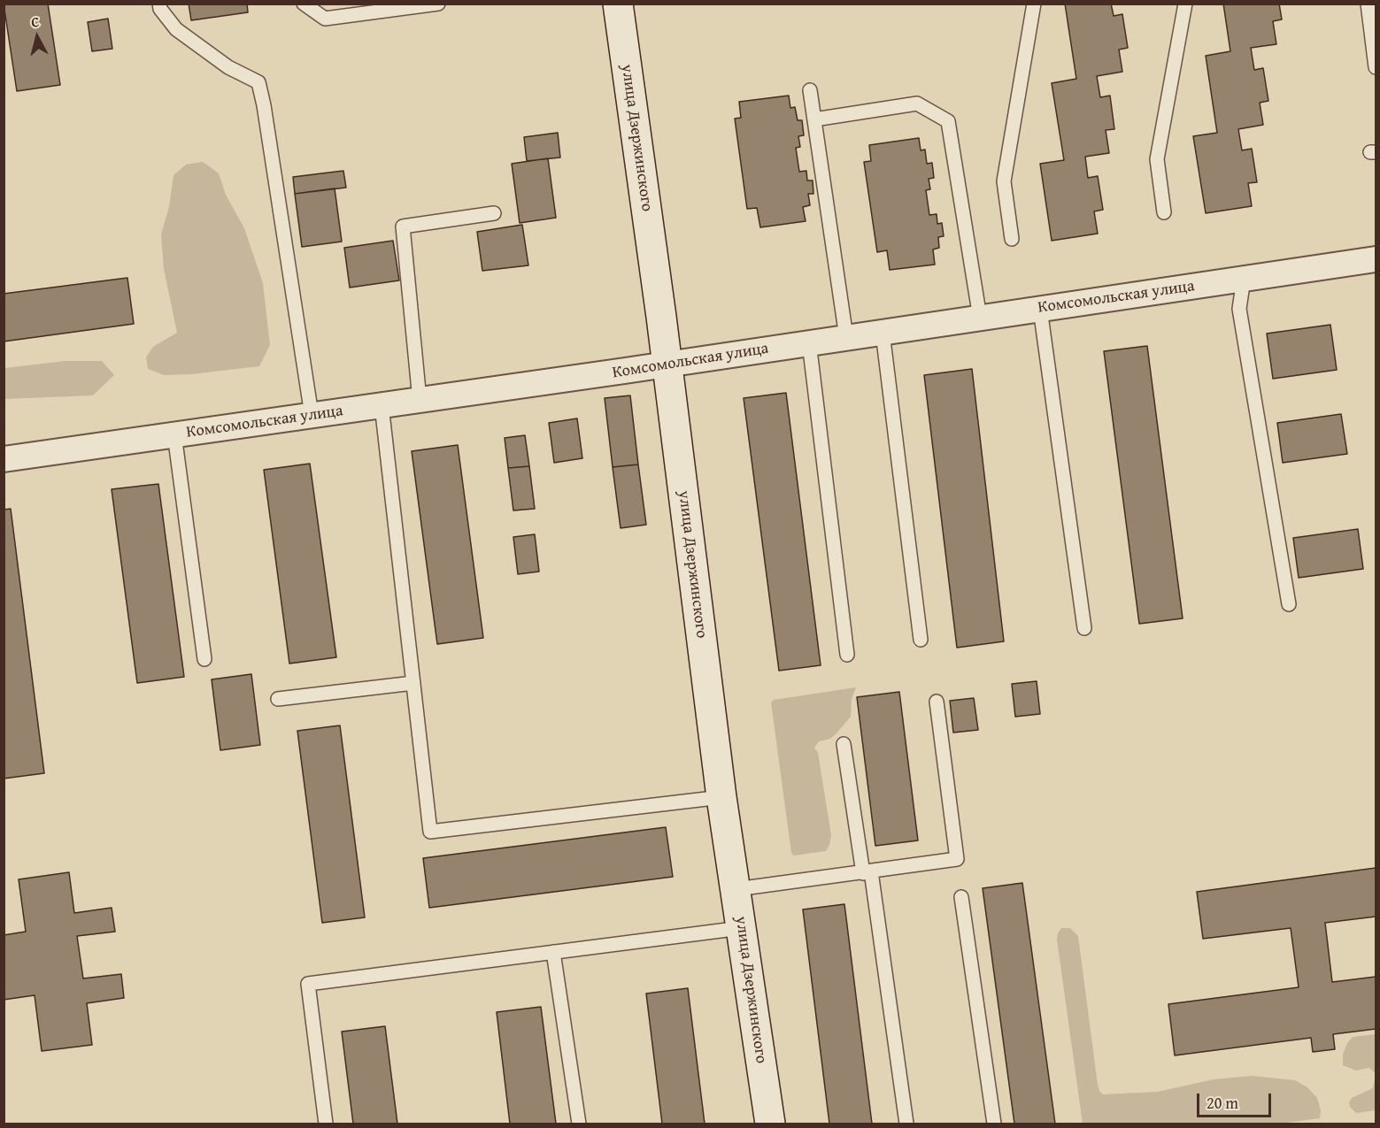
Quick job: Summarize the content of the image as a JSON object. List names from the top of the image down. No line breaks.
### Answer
{"streets":{"street":["улица Дзержинского","Комсомольская улица"]},"crossings":[["улица Дзержинского","Комсомольская улица"]],"scale_bar":"20 m","north":"top"}
